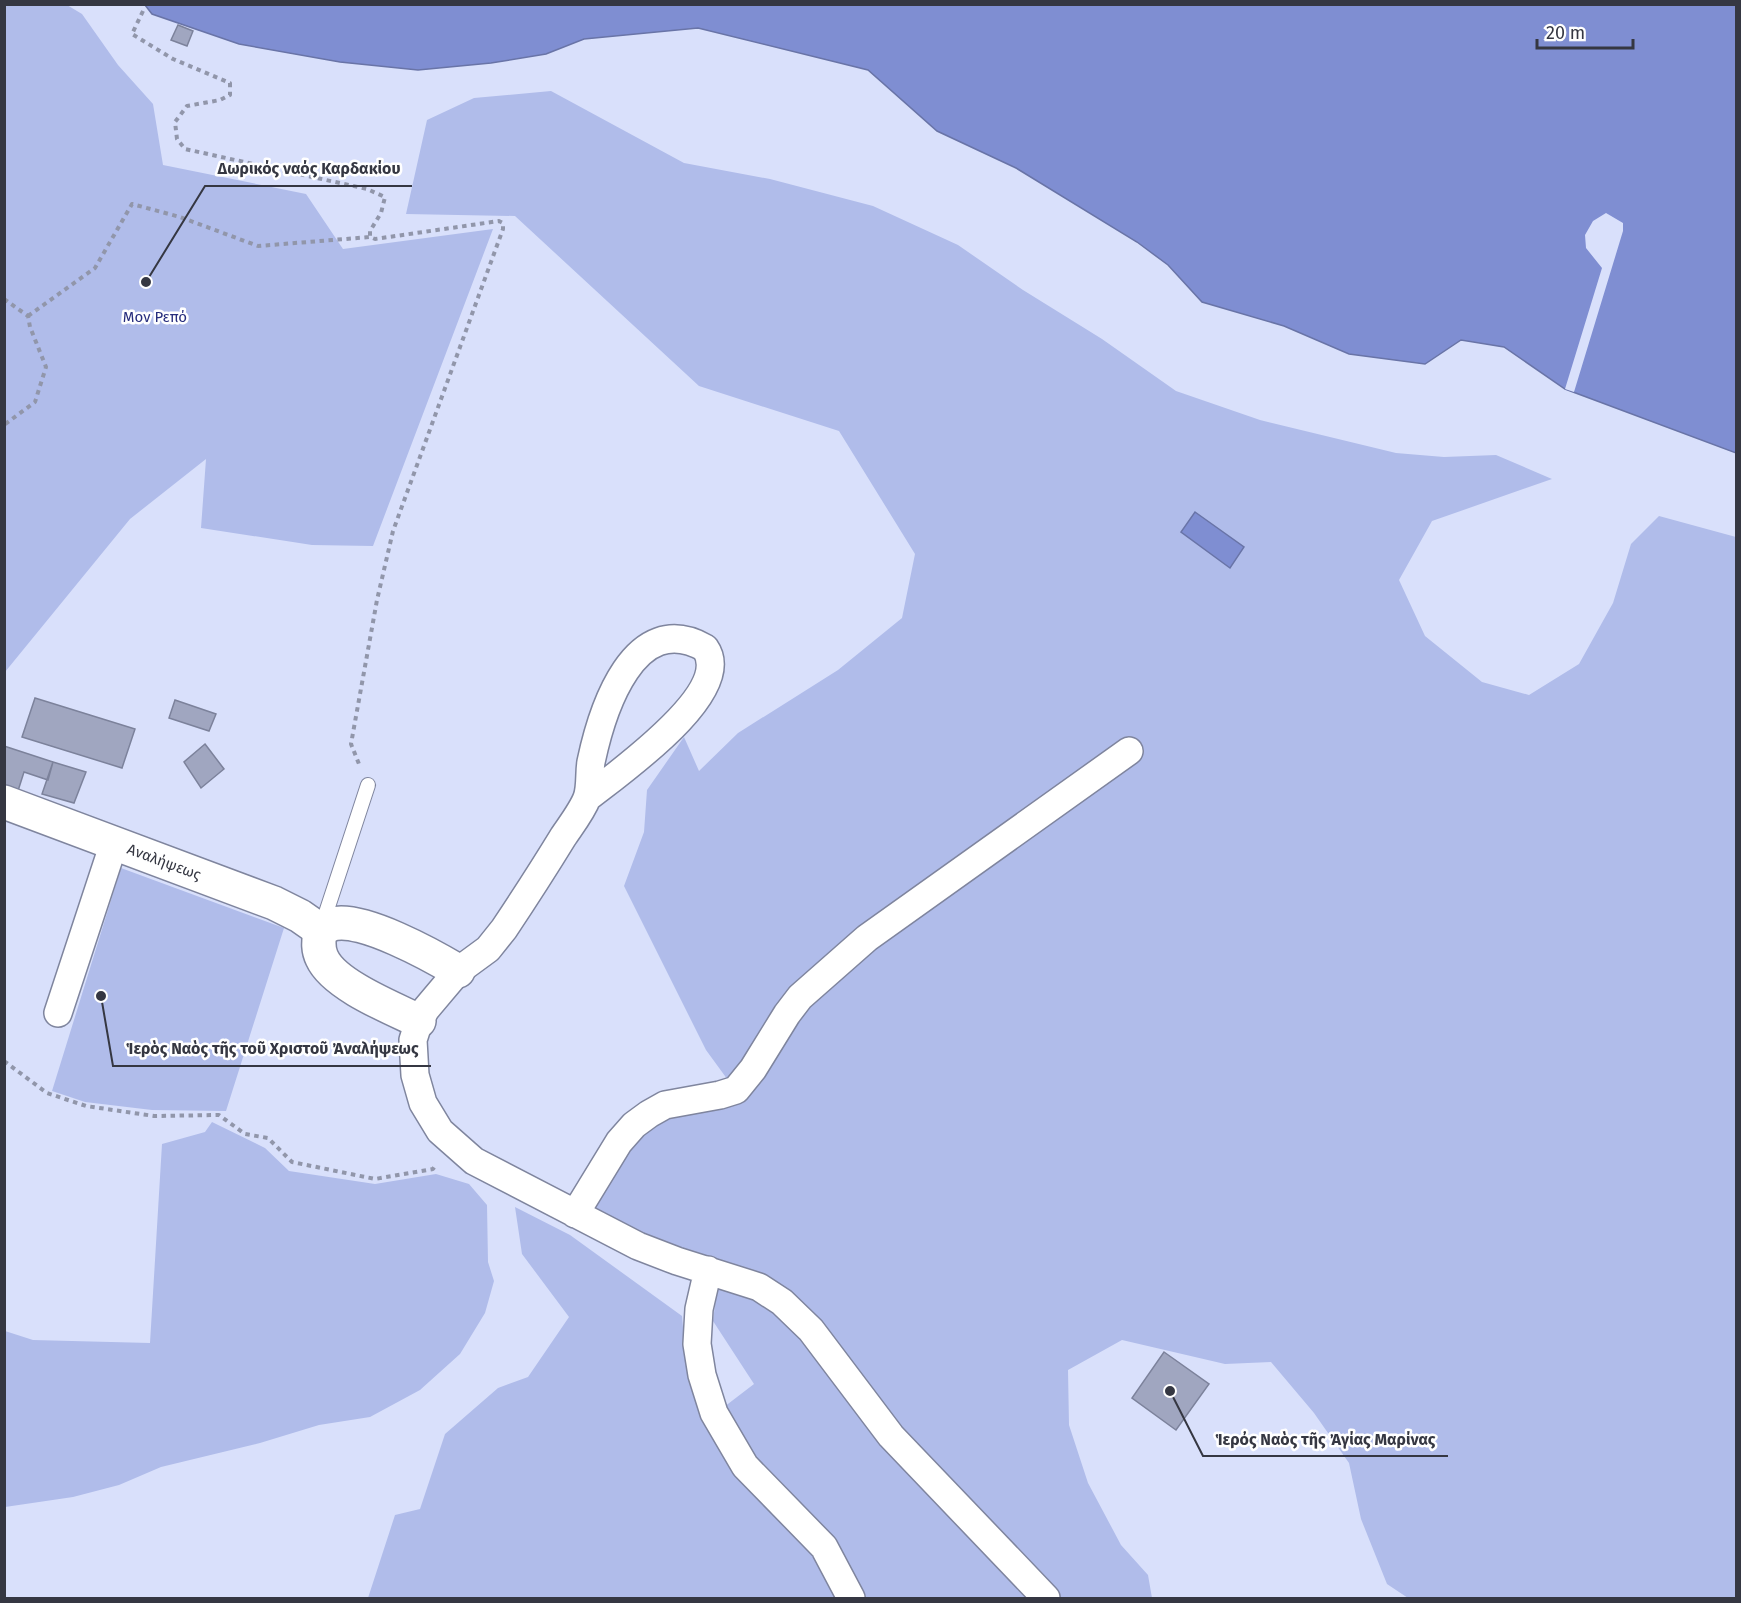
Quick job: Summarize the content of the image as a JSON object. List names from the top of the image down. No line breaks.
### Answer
{"streets":{"street":["Αναλήψεως"]},"parks":["Μον Ρεπό"],"places":["Δωρικός ναός Καρδακίου","Ἱερὸς Ναὸς τῆς τοῦ Χριστοῦ Ἀναλήψεως","Ἱερὀς Ναὸς τῆς Ἀγίας Μαρίνας"],"scale_bar":"20 m"}
